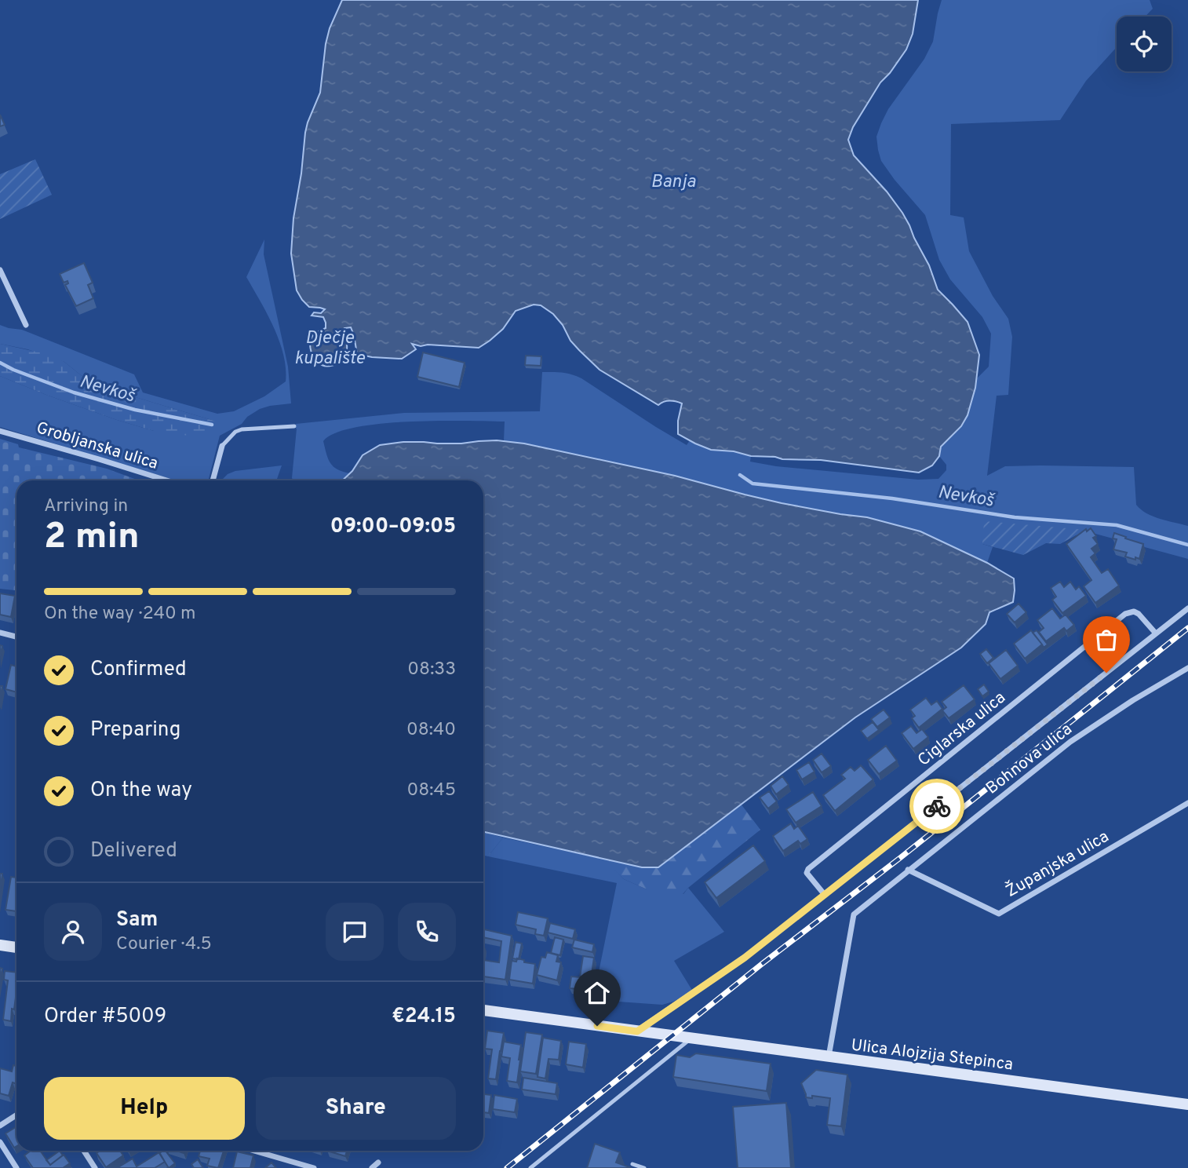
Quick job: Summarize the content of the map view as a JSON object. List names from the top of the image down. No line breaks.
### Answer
{"streets":{"main road":["Ulica Alojzija Stepinca"],"street":["Grobljanska ulica","Ciglarska ulica","Bohnova ulica","Županjska ulica"]},"crossings":[["Bohnova ulica","Županjska ulica"],["Bohnova ulica","Ulica Alojzija Stepinca"]],"water":["Banja","Dječje kupalište","Nevkoš"],"page":{"heading":["2 min","Arriving in","09:00–09:05"],"panel":["Sam","Courier · 4.5","Order #5009","€24.15"],"bar":"On the way · 240 m","list":[["Confirmed","08:33"],["Preparing","08:40"],["On the way","08:45"],"Delivered"],"buttons":["Help","Share"]}}
